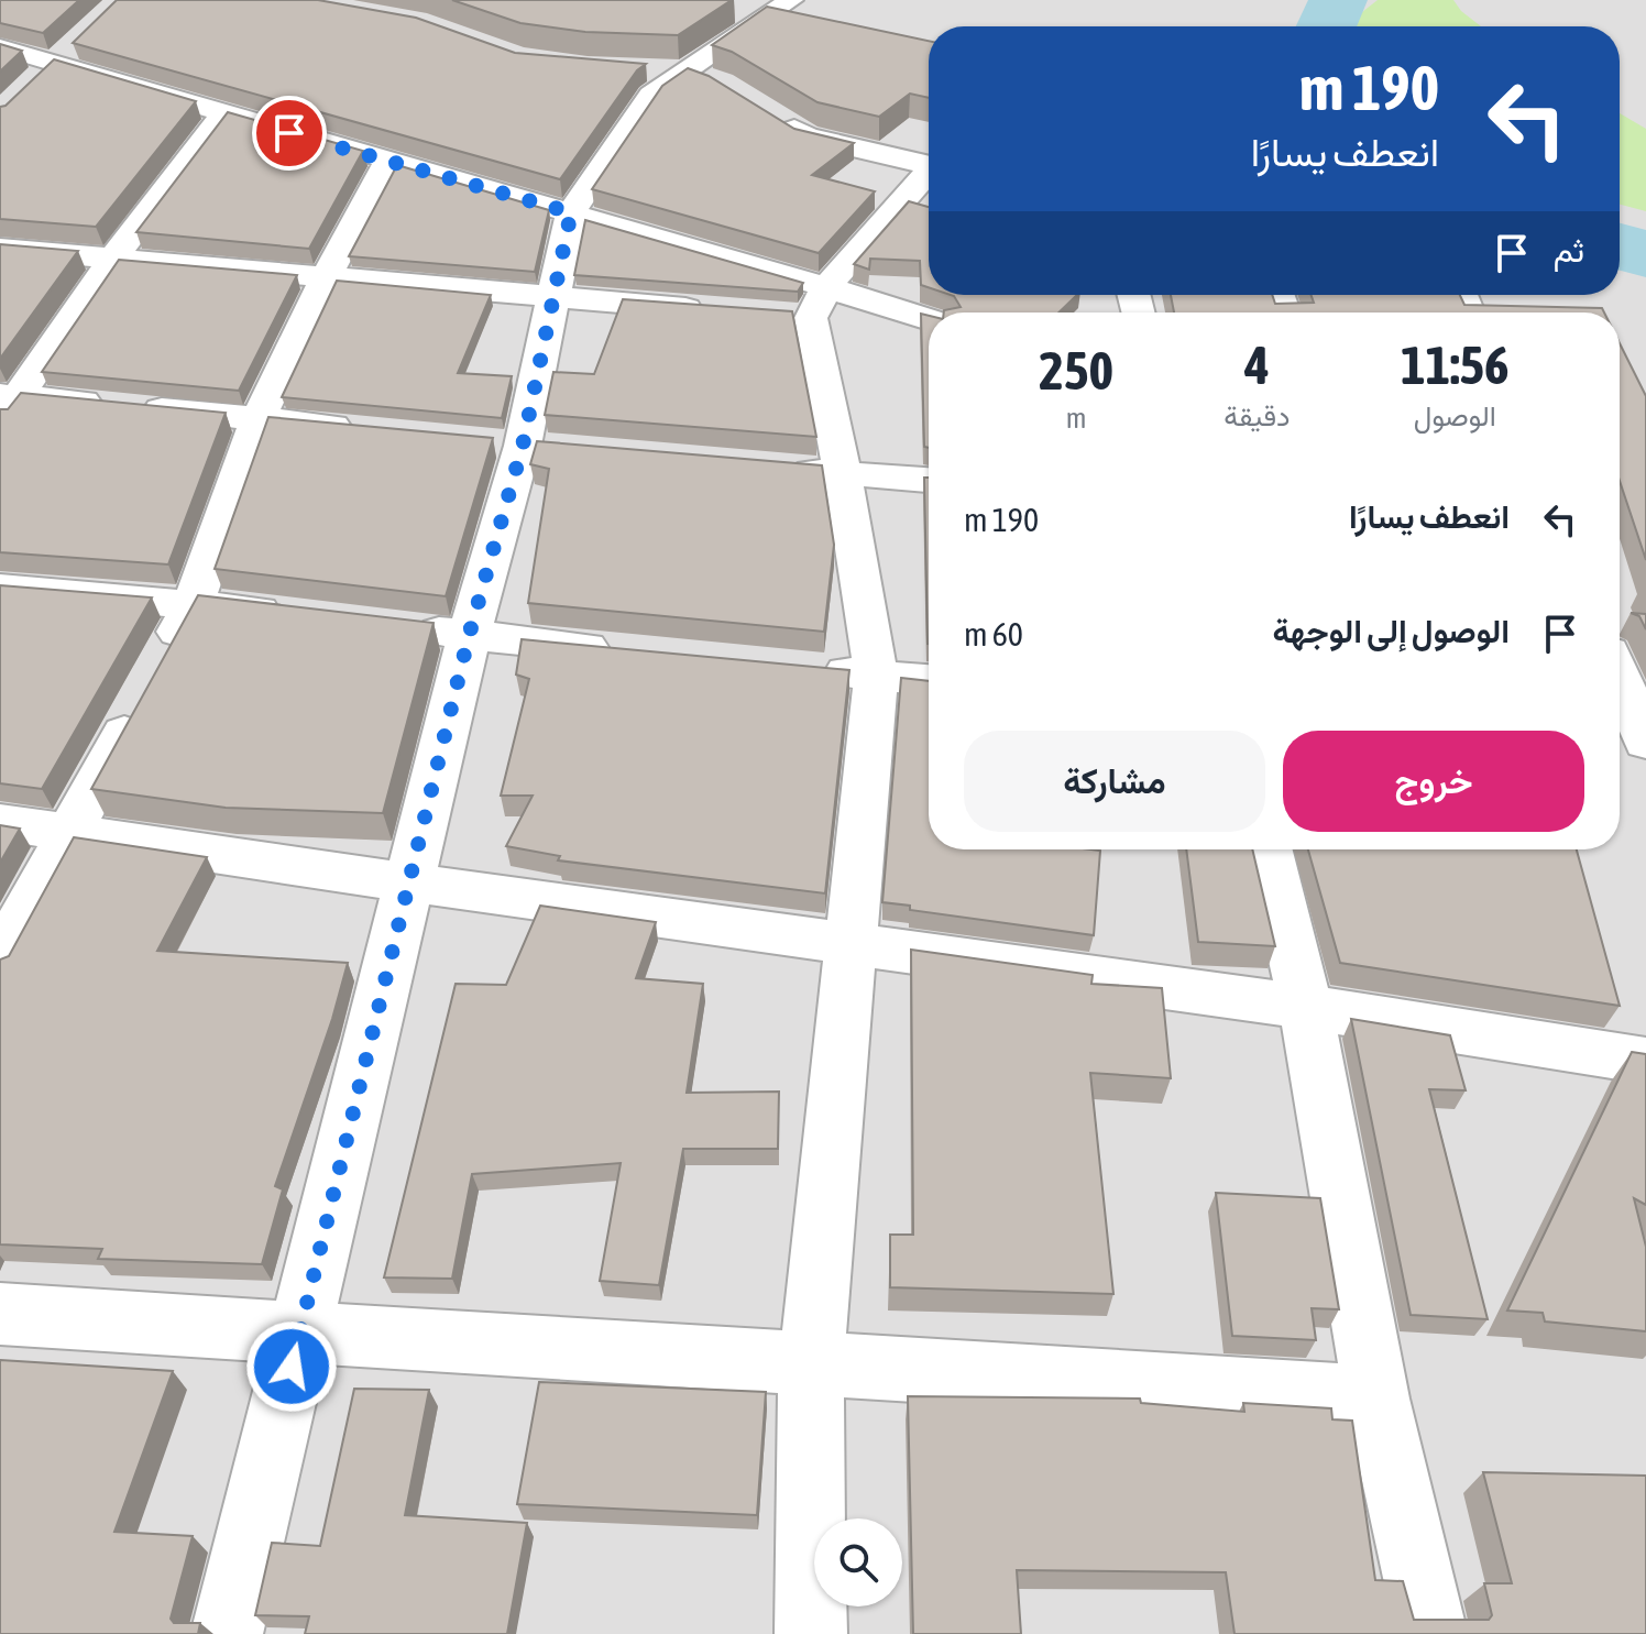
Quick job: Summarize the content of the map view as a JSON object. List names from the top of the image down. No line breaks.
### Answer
{"page":{"turn":["190 m","انعطف يسارًا"],"then":"ثم","eta":["11:56","الوصول","4","دقيقة","250","m"],"list":[{"name":"انعطف يسارًا","value":"190 m"},{"name":"الوصول إلى الوجهة","value":"60 m"}],"buttons":["خروج","مشاركة"]}}
